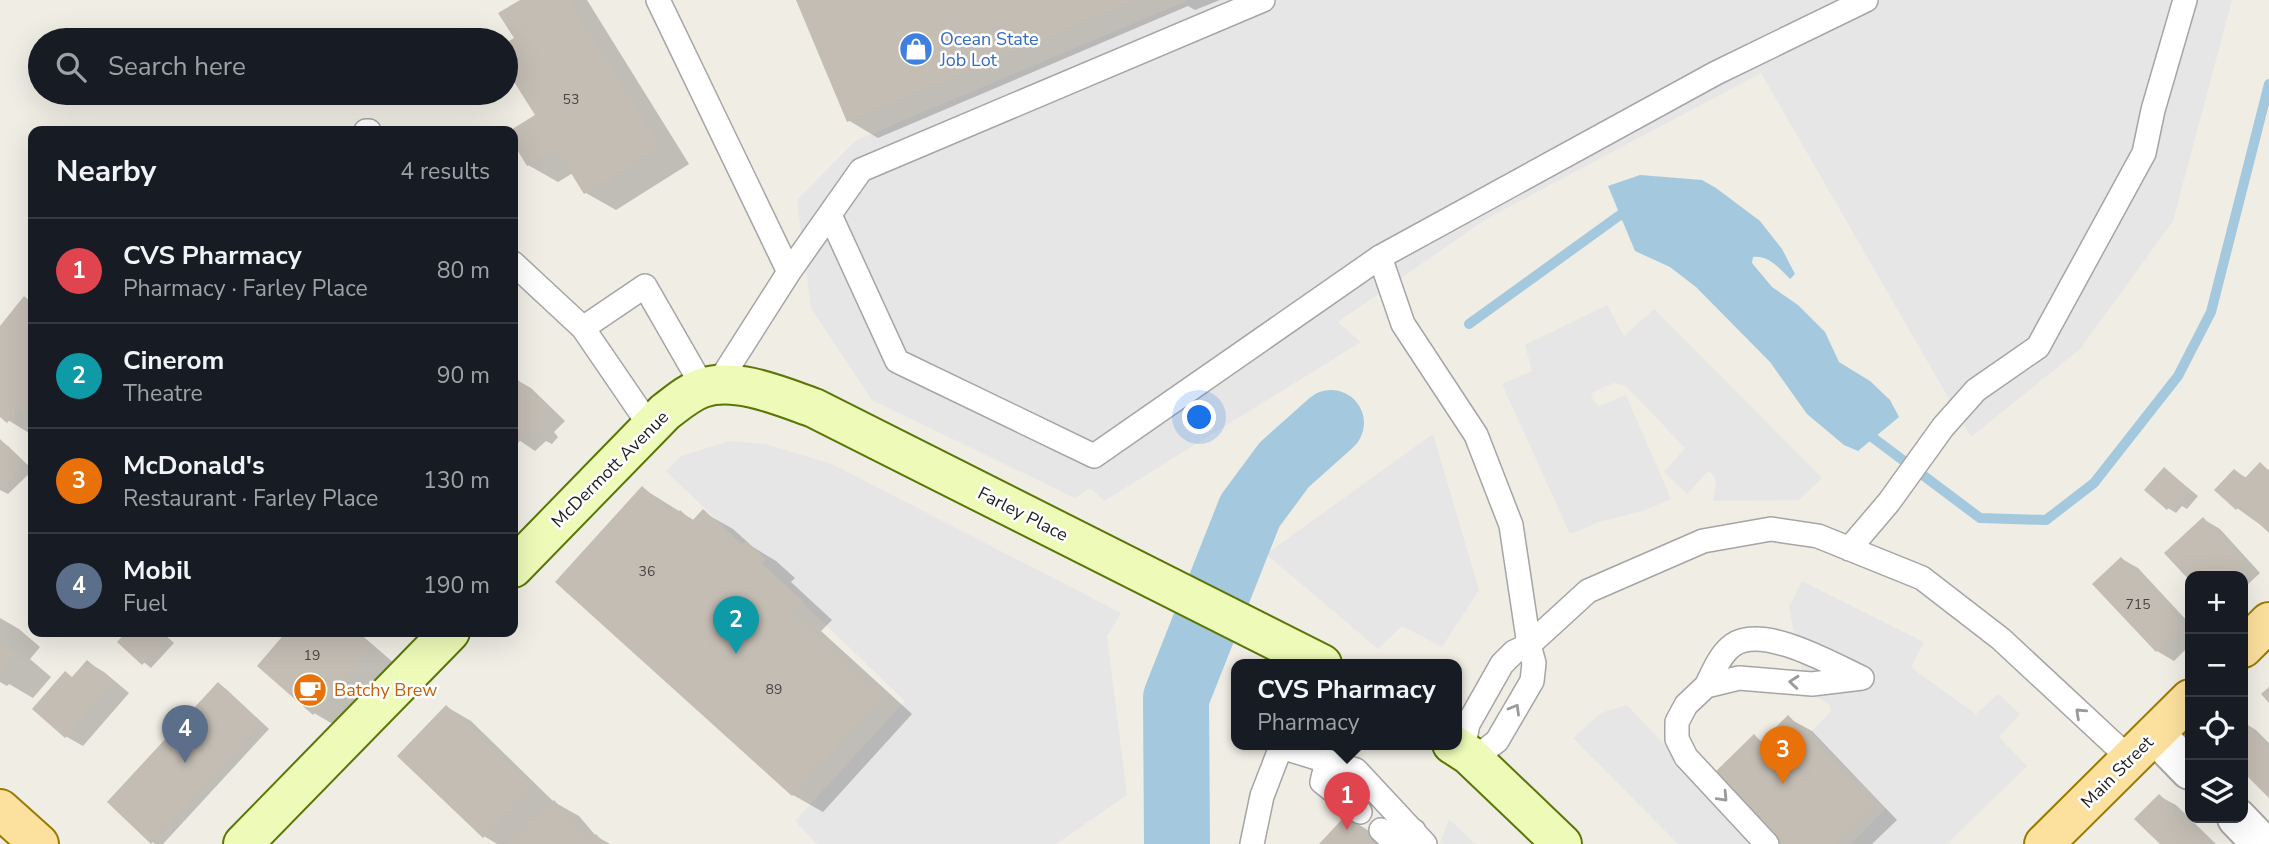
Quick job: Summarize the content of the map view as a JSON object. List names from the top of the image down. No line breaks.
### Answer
{"streets":{"main road":["McDermott Avenue","Farley Place","Main Street"]},"crossings":[["McDermott Avenue","Farley Place"]],"places":{"shop":["Ocean State Job Lot"],"cafe":["Batchy Brew"]},"house_numbers":["53","36","715","19","89"],"page":{"search":"Search here","heading":["Nearby","4 results"],"list":[{"mark":"1","name":"CVS Pharmacy","note":"Pharmacy · Farley Place","value":"80 m"},{"mark":"2","name":"Cinerom","note":"Theatre","value":"90 m"},{"mark":"3","name":"McDonald's","note":"Restaurant · Farley Place","value":"130 m"},{"mark":"4","name":"Mobil","note":"Fuel","value":"190 m"}],"map_buttons":["+","−"],"pins":["2","4","3","1"],"popup":["CVS Pharmacy","Pharmacy"]}}
